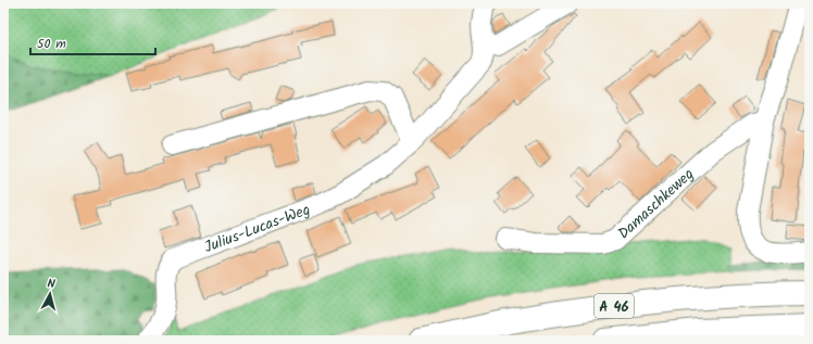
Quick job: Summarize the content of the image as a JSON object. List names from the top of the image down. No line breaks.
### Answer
{"streets":{"highway":["A 46"],"street":["Damaschkeweg","Julius-Lucas-Weg"]},"scale_bar":"50 m","north":"top"}
